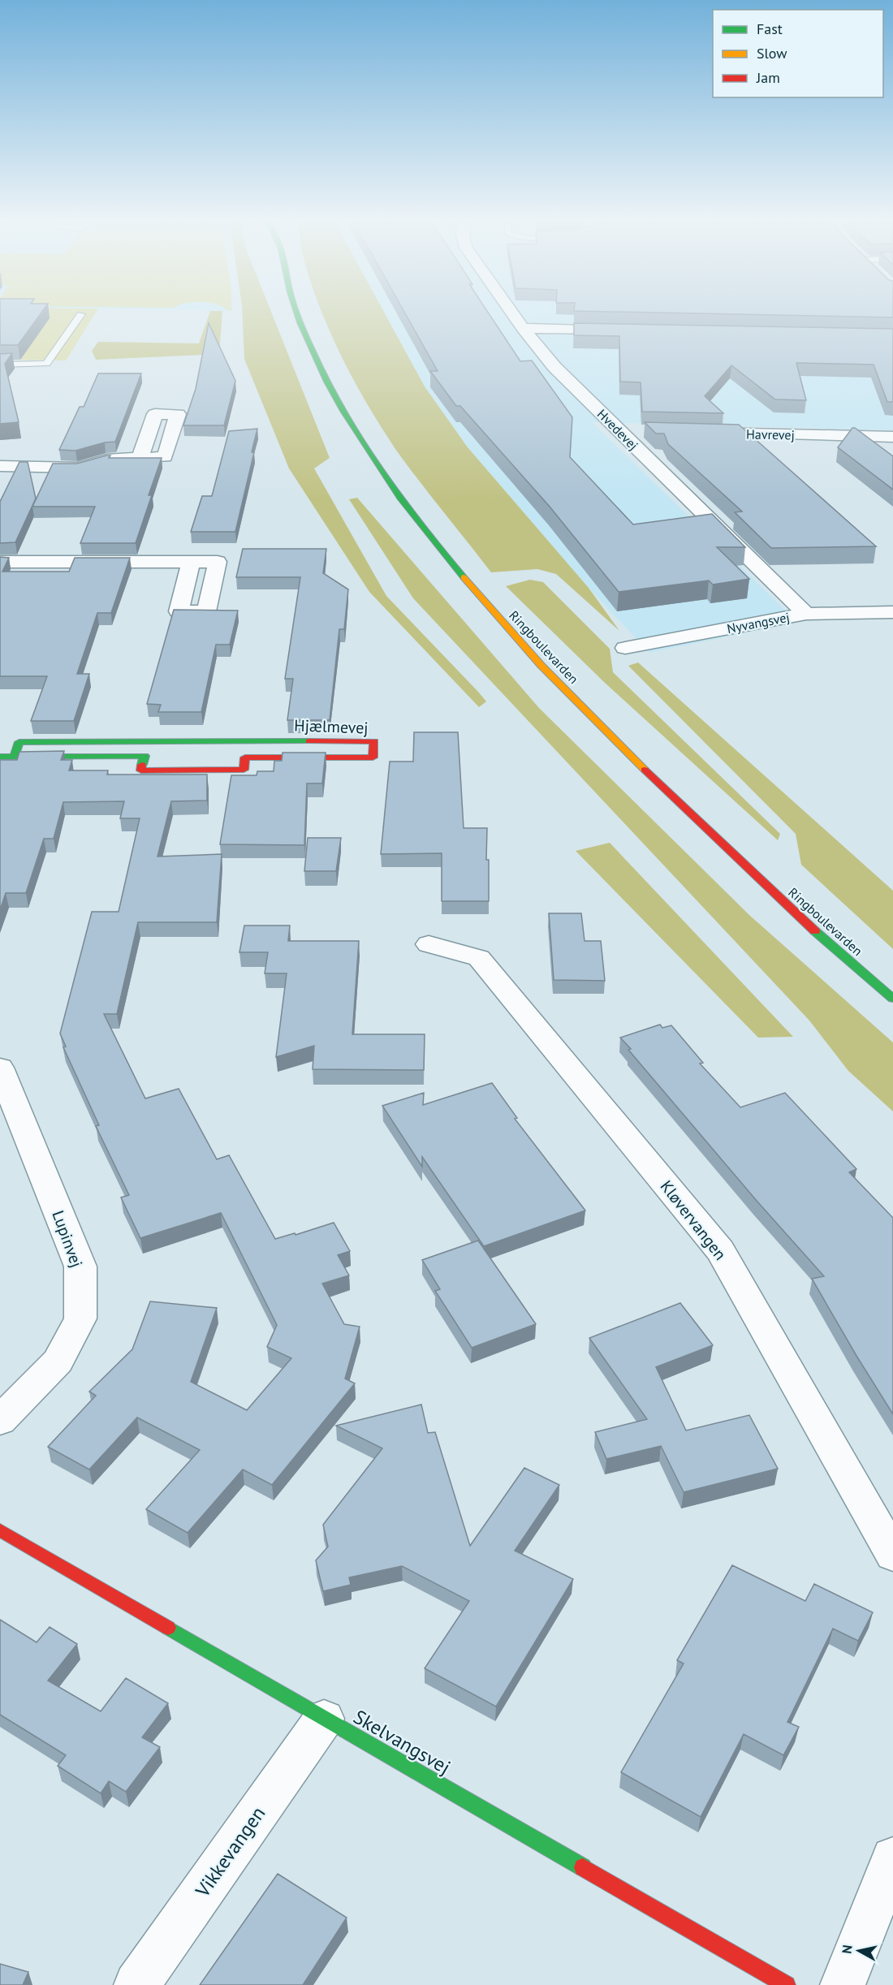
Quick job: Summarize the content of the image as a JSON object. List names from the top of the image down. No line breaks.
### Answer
{"streets":{"main road":["Ringboulevarden","Hjælmevej","Skelvangsvej"],"street":["Hvedevej","Havrevej","Nyvangsvej","Kløvervangen","Lupinvej","Vikkevangen"]},"crossings":[["Hvedevej","Nyvangsvej"],["Skelvangsvej","Vikkevangen"]],"legend":["Fast","Slow","Jam"],"north":"left"}
